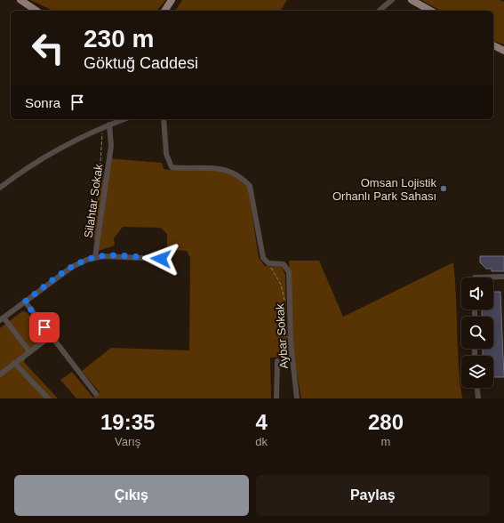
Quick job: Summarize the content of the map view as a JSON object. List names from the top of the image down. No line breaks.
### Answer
{"streets":{"street":["Silahtar Sokak","Aybar Sokak"]},"places":["Omsan Lojistik Orhanlı Park Sahası"],"page":{"turn":["230 m","Göktuğ Caddesi"],"then":"Sonra","eta":["19:35","Varış","4","dk","280","m"],"buttons":["Çıkış","Paylaş"]}}
